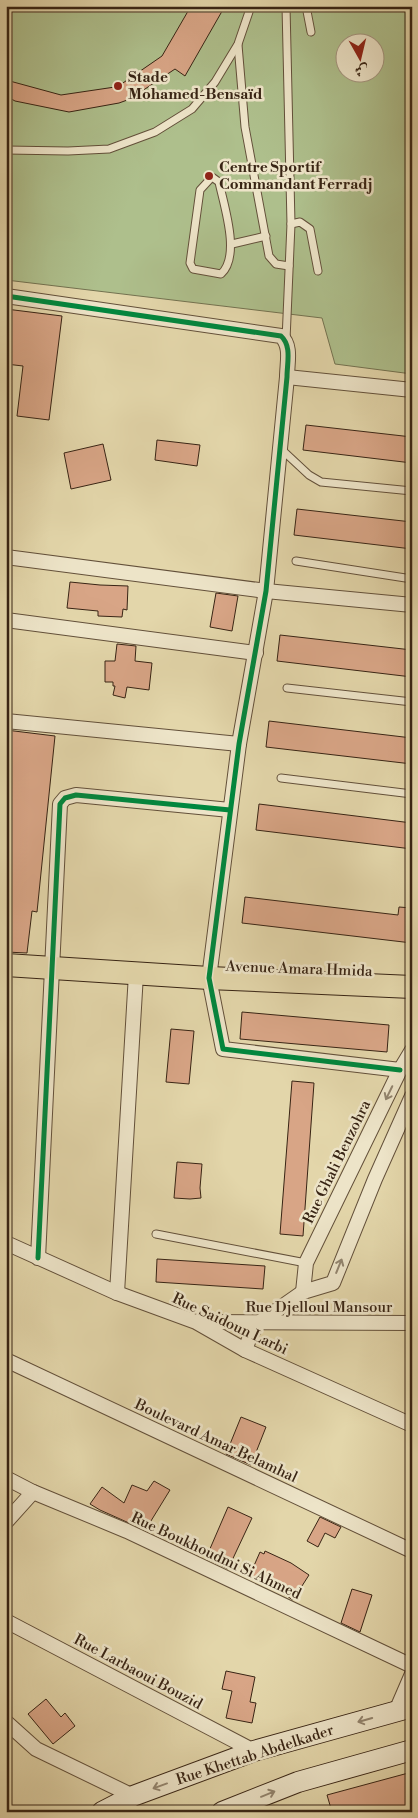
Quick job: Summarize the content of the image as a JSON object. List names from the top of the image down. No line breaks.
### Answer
{"streets":{"main road":["Avenue Amara Hmida","Rue Khettab Abdelkader"],"street":["Rue Ghali Benzohra","Rue Djelloul Mansour","Rue Saidoun Larbi","Boulevard Amar Belamhal","Rue Boukhoudmi Si Ahmed","Rue Larbaoui Bouzid"]},"crossings":[["Rue Djelloul Mansour","Rue Saidoun Larbi"],["Rue Larbaoui Bouzid","Rue Khettab Abdelkader"]],"places":["Stade Mohamed-Bensaïd","Centre Sportif Commandant Ferradj"],"north":"bottom"}
